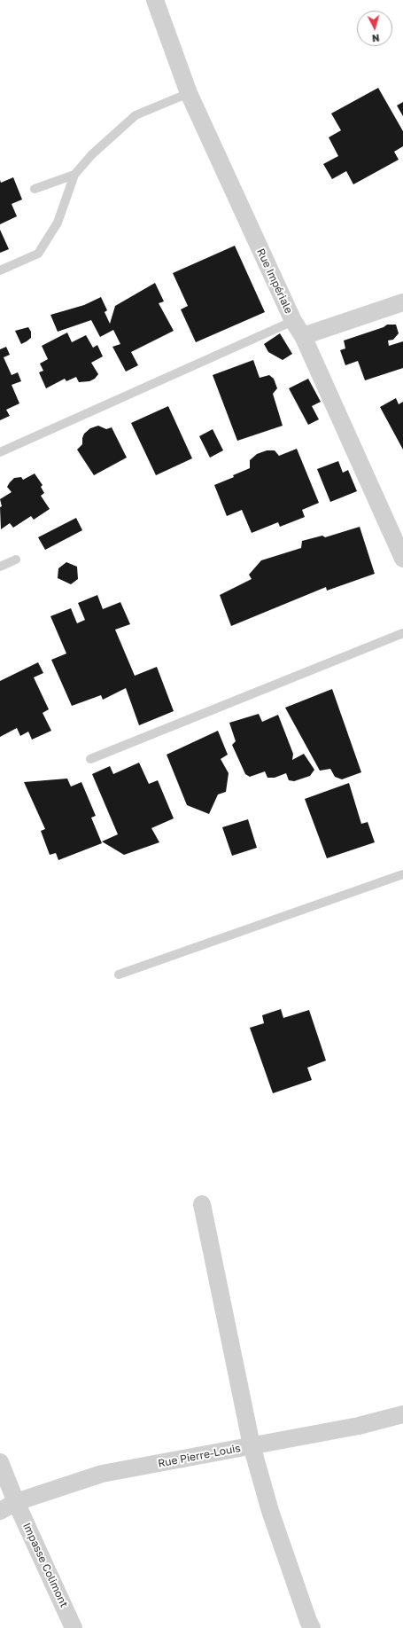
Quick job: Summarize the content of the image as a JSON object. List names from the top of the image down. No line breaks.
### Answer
{"streets":{"street":["Rue Impériale","Rue Pierre-Louis","Impasse Colimont"]},"crossings":[["Rue Pierre-Louis","Impasse Colimont"]],"north":"bottom"}
